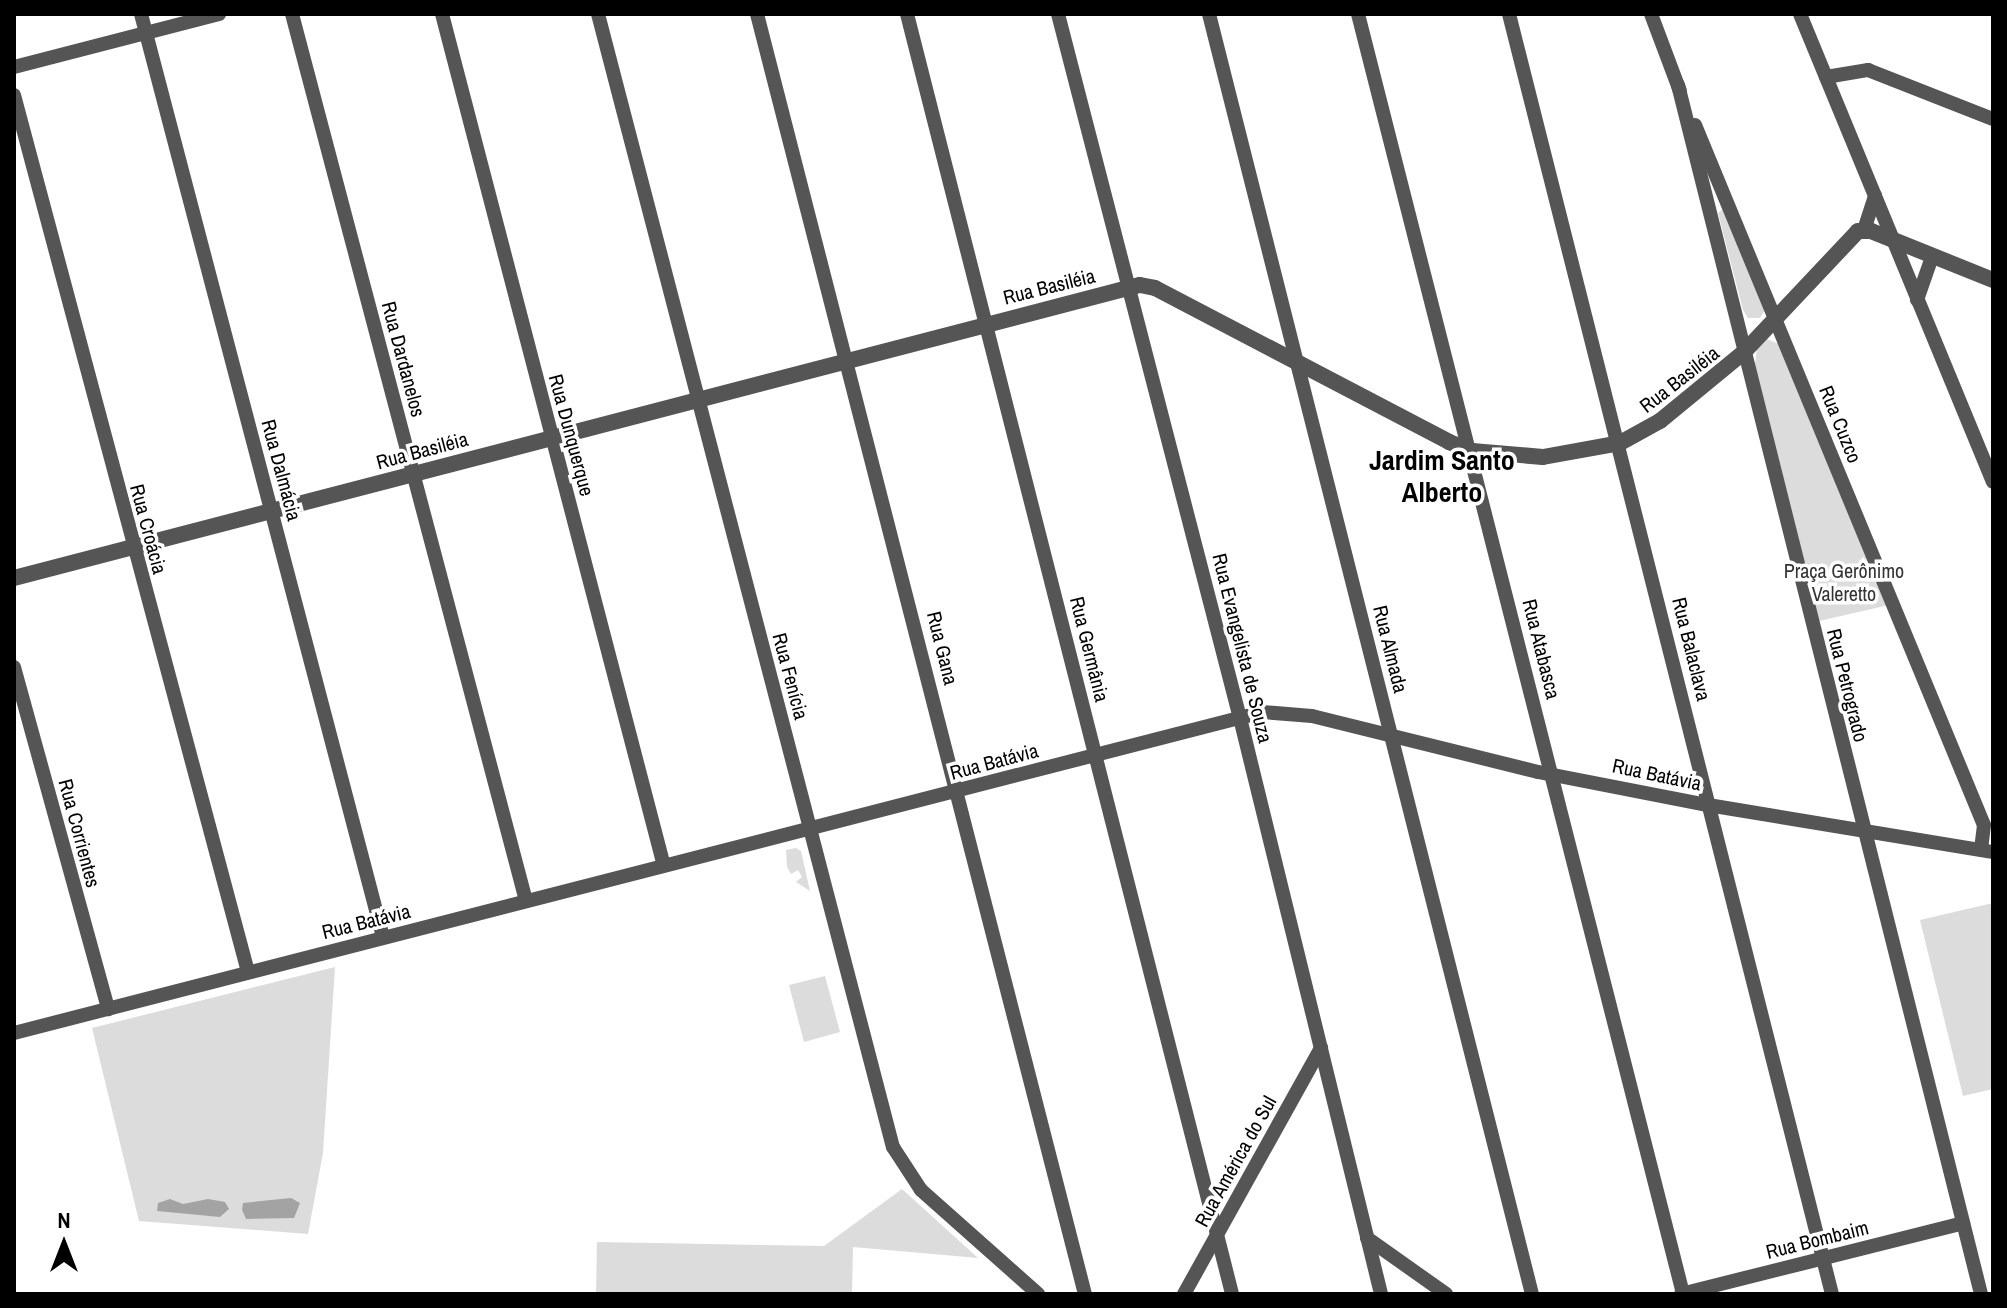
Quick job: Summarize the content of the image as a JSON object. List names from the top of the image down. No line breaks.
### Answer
{"streets":{"street":["Rua Basiléia","Rua Dardanelos","Rua Cuzco","Rua Dunquerque","Rua Dalmácia","Rua Croácia","Rua Gana","Rua Evangelista de Souza","Rua Germânia","Rua Almada","Rua Atabasca","Rua Balaclava","Rua Fenícia","Rua Petrogrado","Rua Batávia","Rua Corrientes","Rua América do Sul","Rua Bombaim"]},"crossings":[["Rua Basiléia","Rua Dardanelos"],["Rua Basiléia","Rua Cuzco"],["Rua Basiléia","Rua Dunquerque"],["Rua Basiléia","Rua Dalmácia"],["Rua Basiléia","Rua Croácia"],["Rua Basiléia","Rua Gana"],["Rua Basiléia","Rua Evangelista de Souza"],["Rua Basiléia","Rua Germânia"],["Rua Basiléia","Rua Almada"],["Rua Basiléia","Rua Atabasca"],["Rua Basiléia","Rua Balaclava"],["Rua Basiléia","Rua Fenícia"],["Rua Basiléia","Rua Petrogrado"],["Rua Dardanelos","Rua Batávia"],["Rua Cuzco","Rua Petrogrado"],["Rua Cuzco","Rua Batávia"],["Rua Dunquerque","Rua Batávia"],["Rua Dalmácia","Rua Batávia"],["Rua Croácia","Rua Batávia"],["Rua Gana","Rua Batávia"],["Rua Evangelista de Souza","Rua Batávia"],["Rua Evangelista de Souza","Rua América do Sul"],["Rua Germânia","Rua Batávia"],["Rua Germânia","Rua América do Sul"],["Rua Almada","Rua Batávia"],["Rua Atabasca","Rua Batávia"],["Rua Atabasca","Rua Bombaim"],["Rua Balaclava","Rua Batávia"],["Rua Balaclava","Rua Bombaim"],["Rua Fenícia","Rua Batávia"],["Rua Petrogrado","Rua Batávia"],["Rua Petrogrado","Rua Bombaim"],["Rua Batávia","Rua Corrientes"]],"districts":["Jardim Santo Alberto"],"parks":["Praça Gerônimo Valeretto"],"north":"top"}
